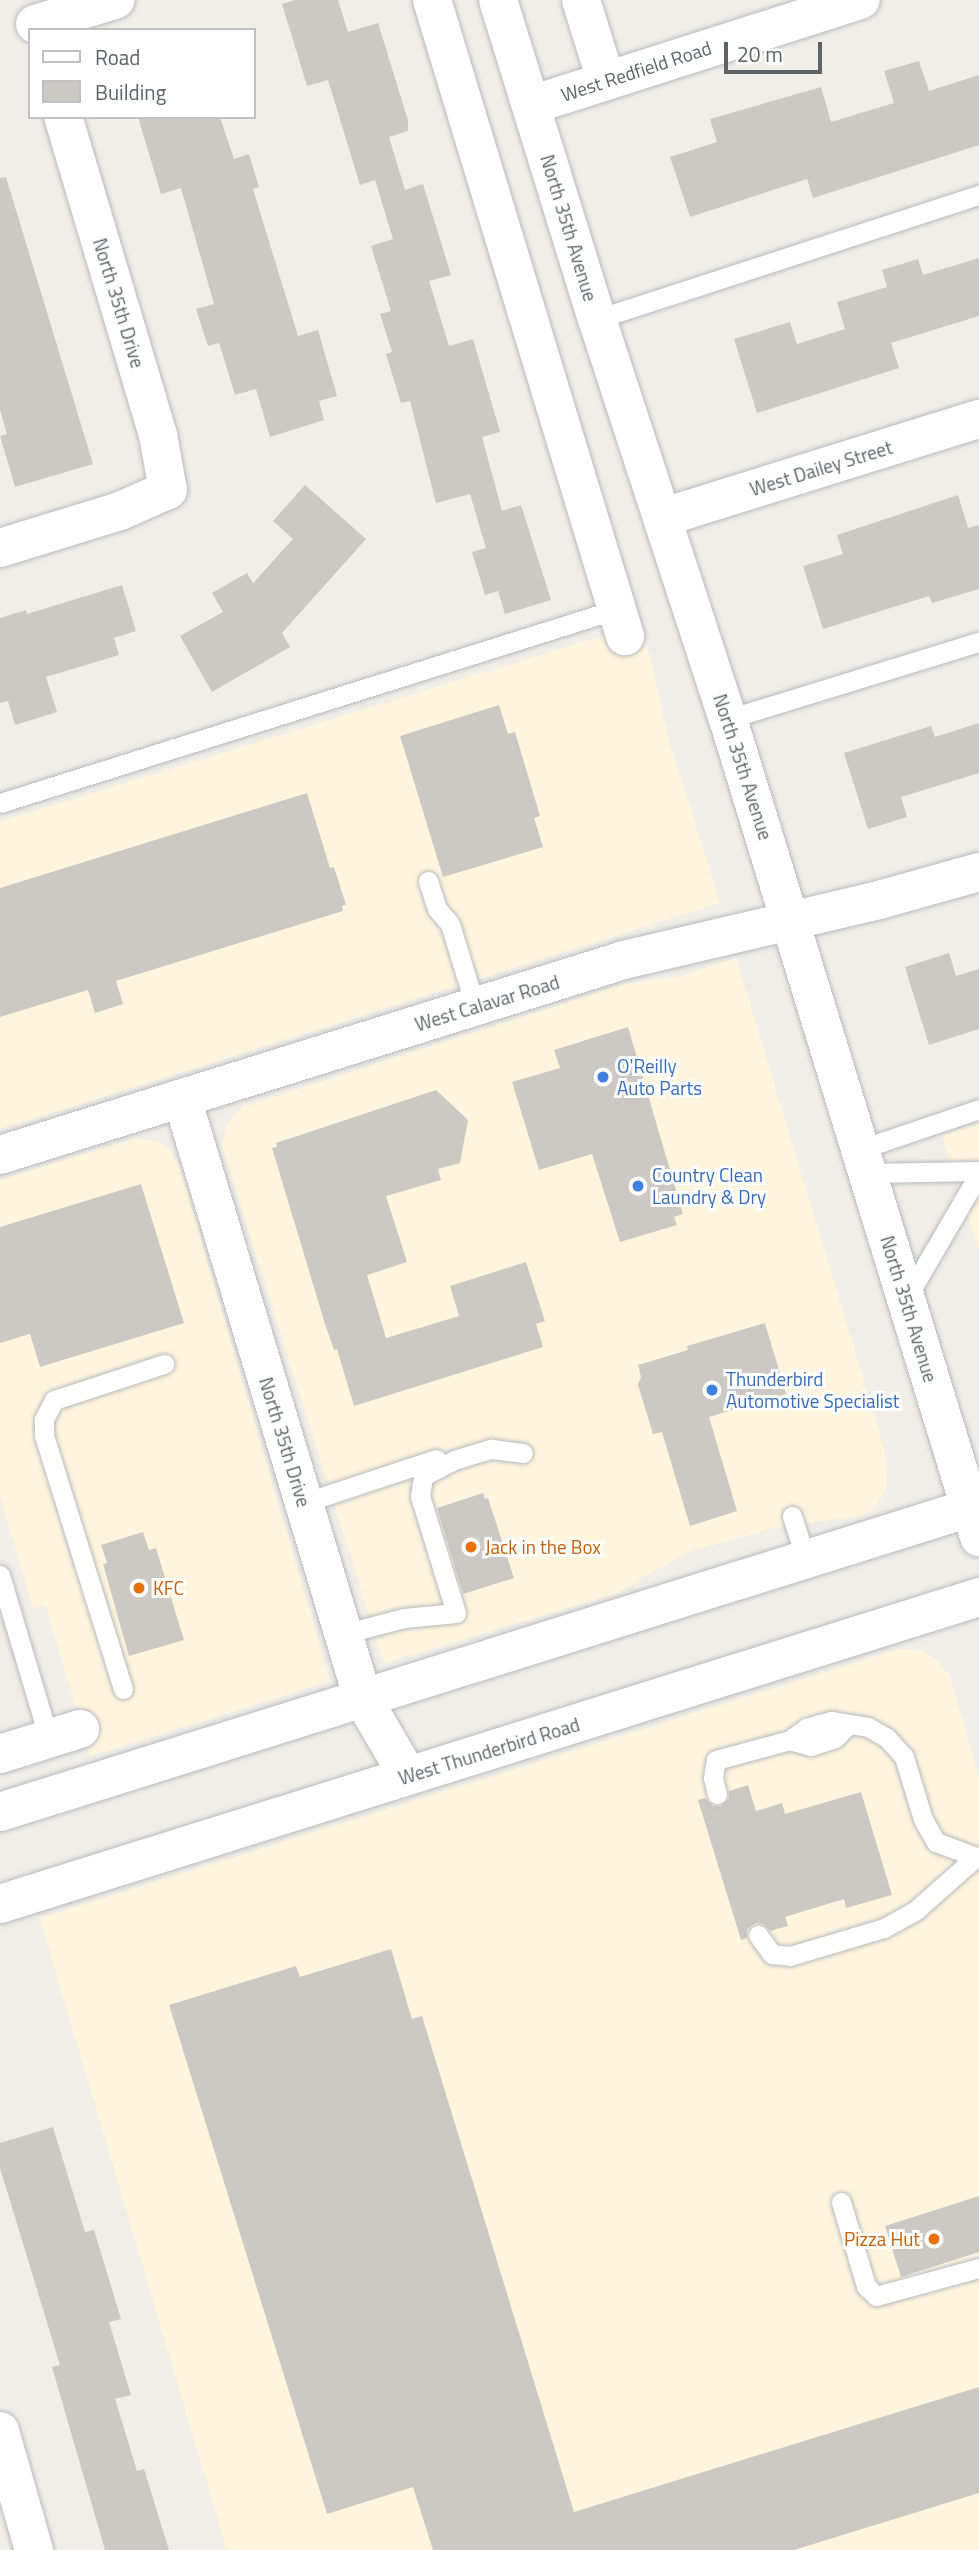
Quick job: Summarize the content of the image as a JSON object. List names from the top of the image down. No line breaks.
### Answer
{"streets":{"street":["West Redfield Road","North 35th Avenue","North 35th Drive","West Dailey Street","West Calavar Road","West Thunderbird Road"]},"crossings":[["West Redfield Road","North 35th Avenue"],["North 35th Avenue","West Dailey Street"],["North 35th Avenue","West Calavar Road"],["North 35th Drive","West Calavar Road"],["North 35th Drive","West Thunderbird Road"]],"places":["O'Reilly Auto Parts","Country Clean Laundry & Dry","Thunderbird Automotive Specialist","Jack in the Box","KFC","Pizza Hut"],"legend":["Road","Building"],"scale_bar":"20 m"}
